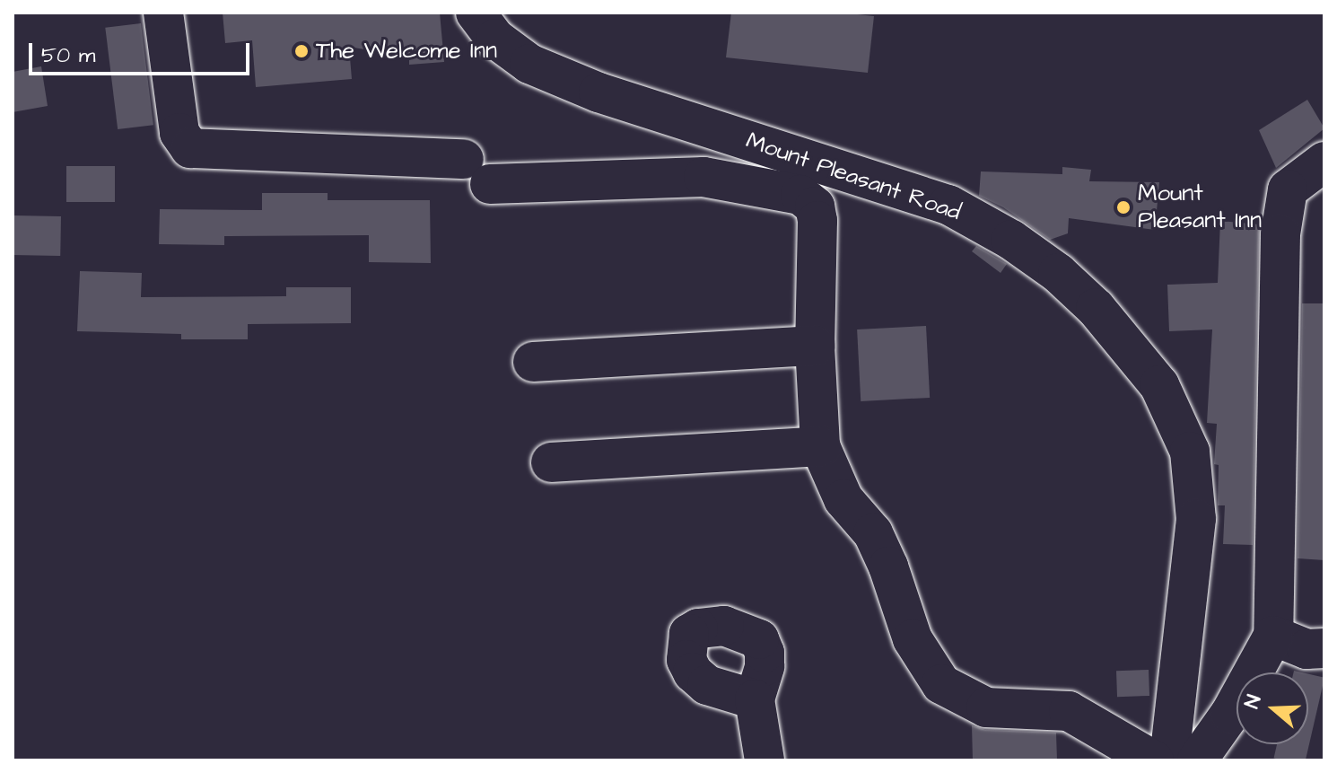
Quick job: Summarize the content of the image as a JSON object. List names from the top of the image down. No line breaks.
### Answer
{"streets":{"street":["Mount Pleasant Road"]},"places":["The Welcome Inn","Mount Pleasant Inn"],"scale_bar":"50 m","north":"left"}
